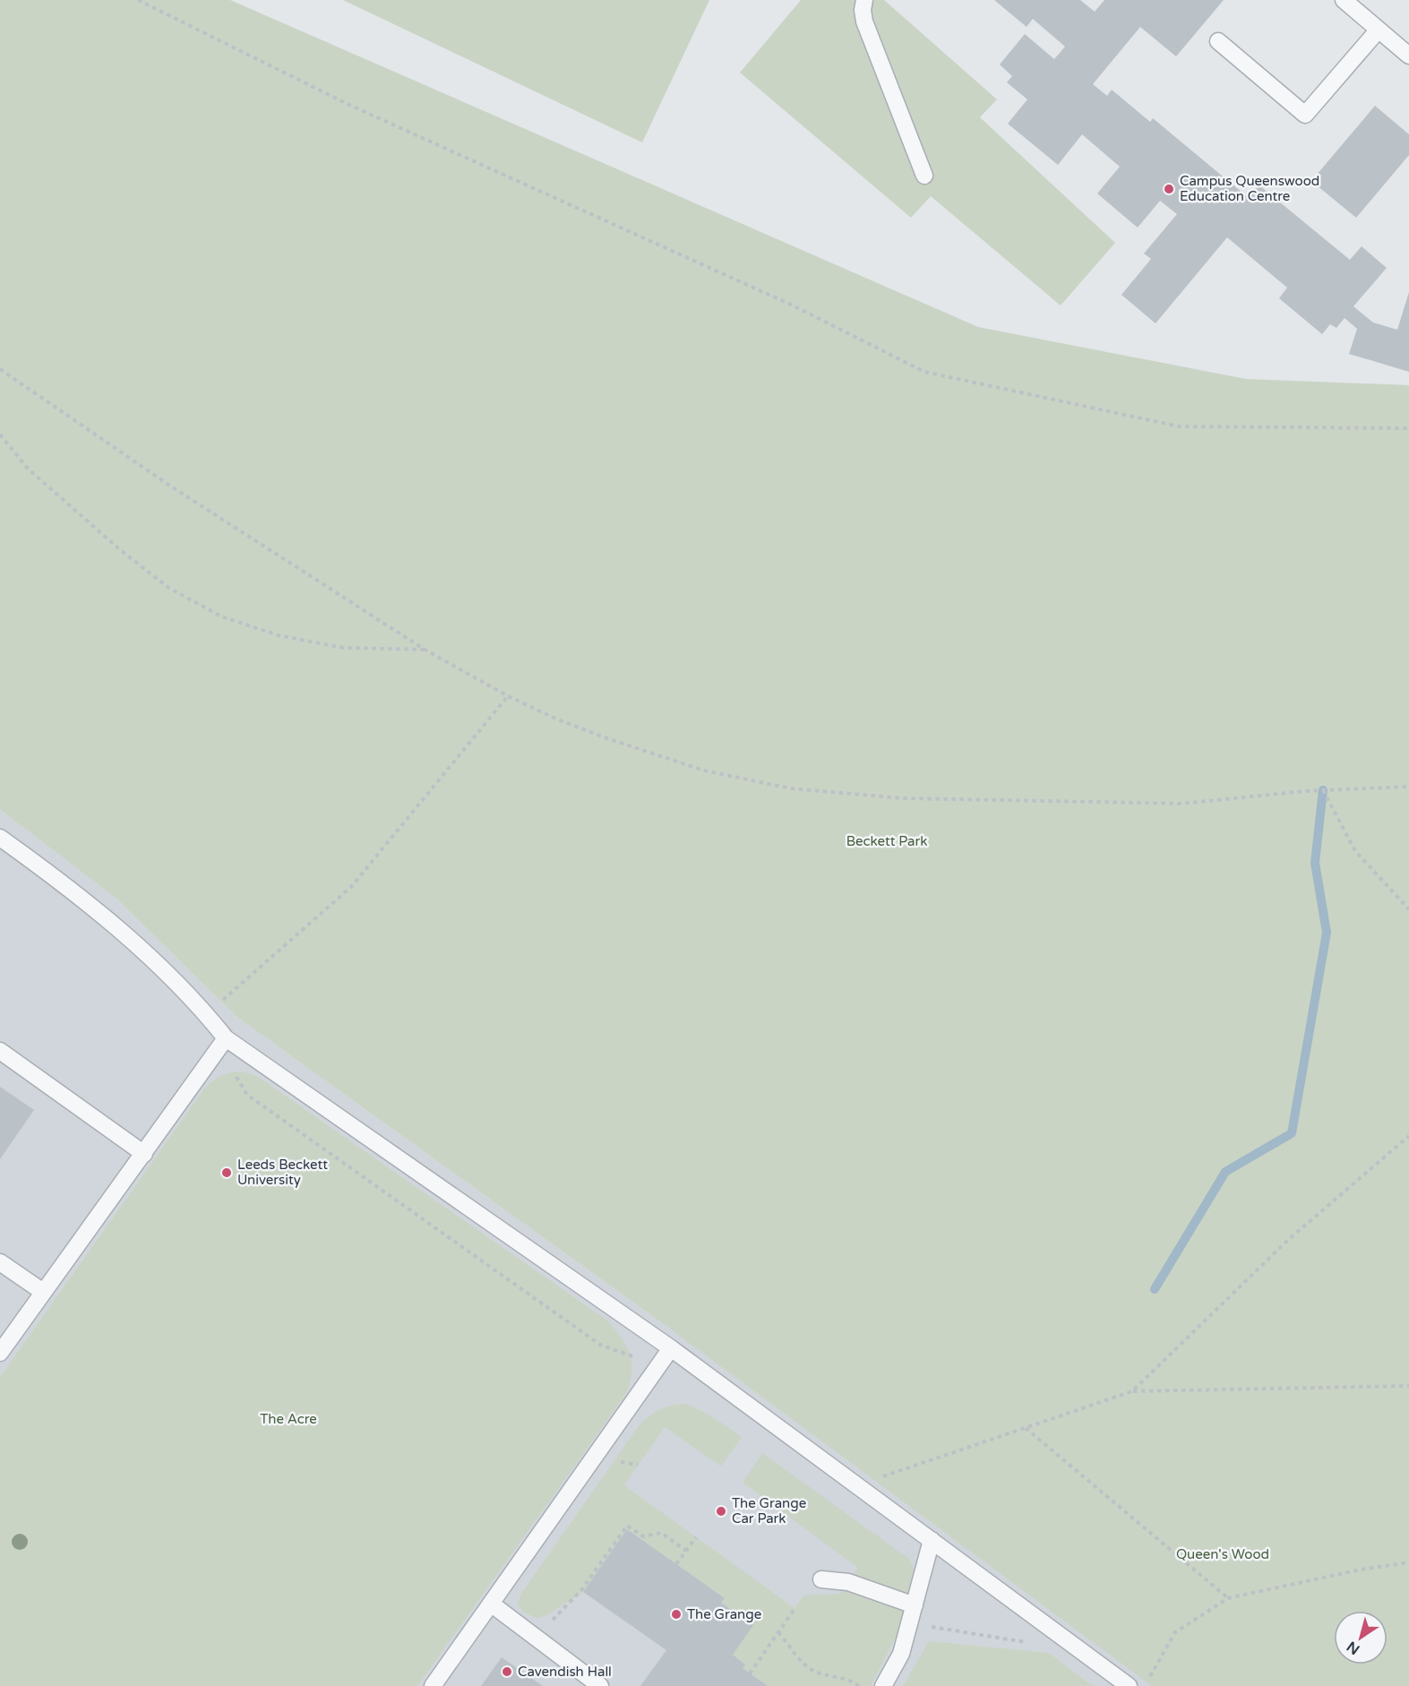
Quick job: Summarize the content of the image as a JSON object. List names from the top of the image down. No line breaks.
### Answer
{"parks":["Beckett Park","The Acre","Queen's Wood"],"places":["Campus Queenswood Education Centre","Leeds Beckett University","The Grange Car Park","The Grange","Cavendish Hall"],"north":"bottom left"}
